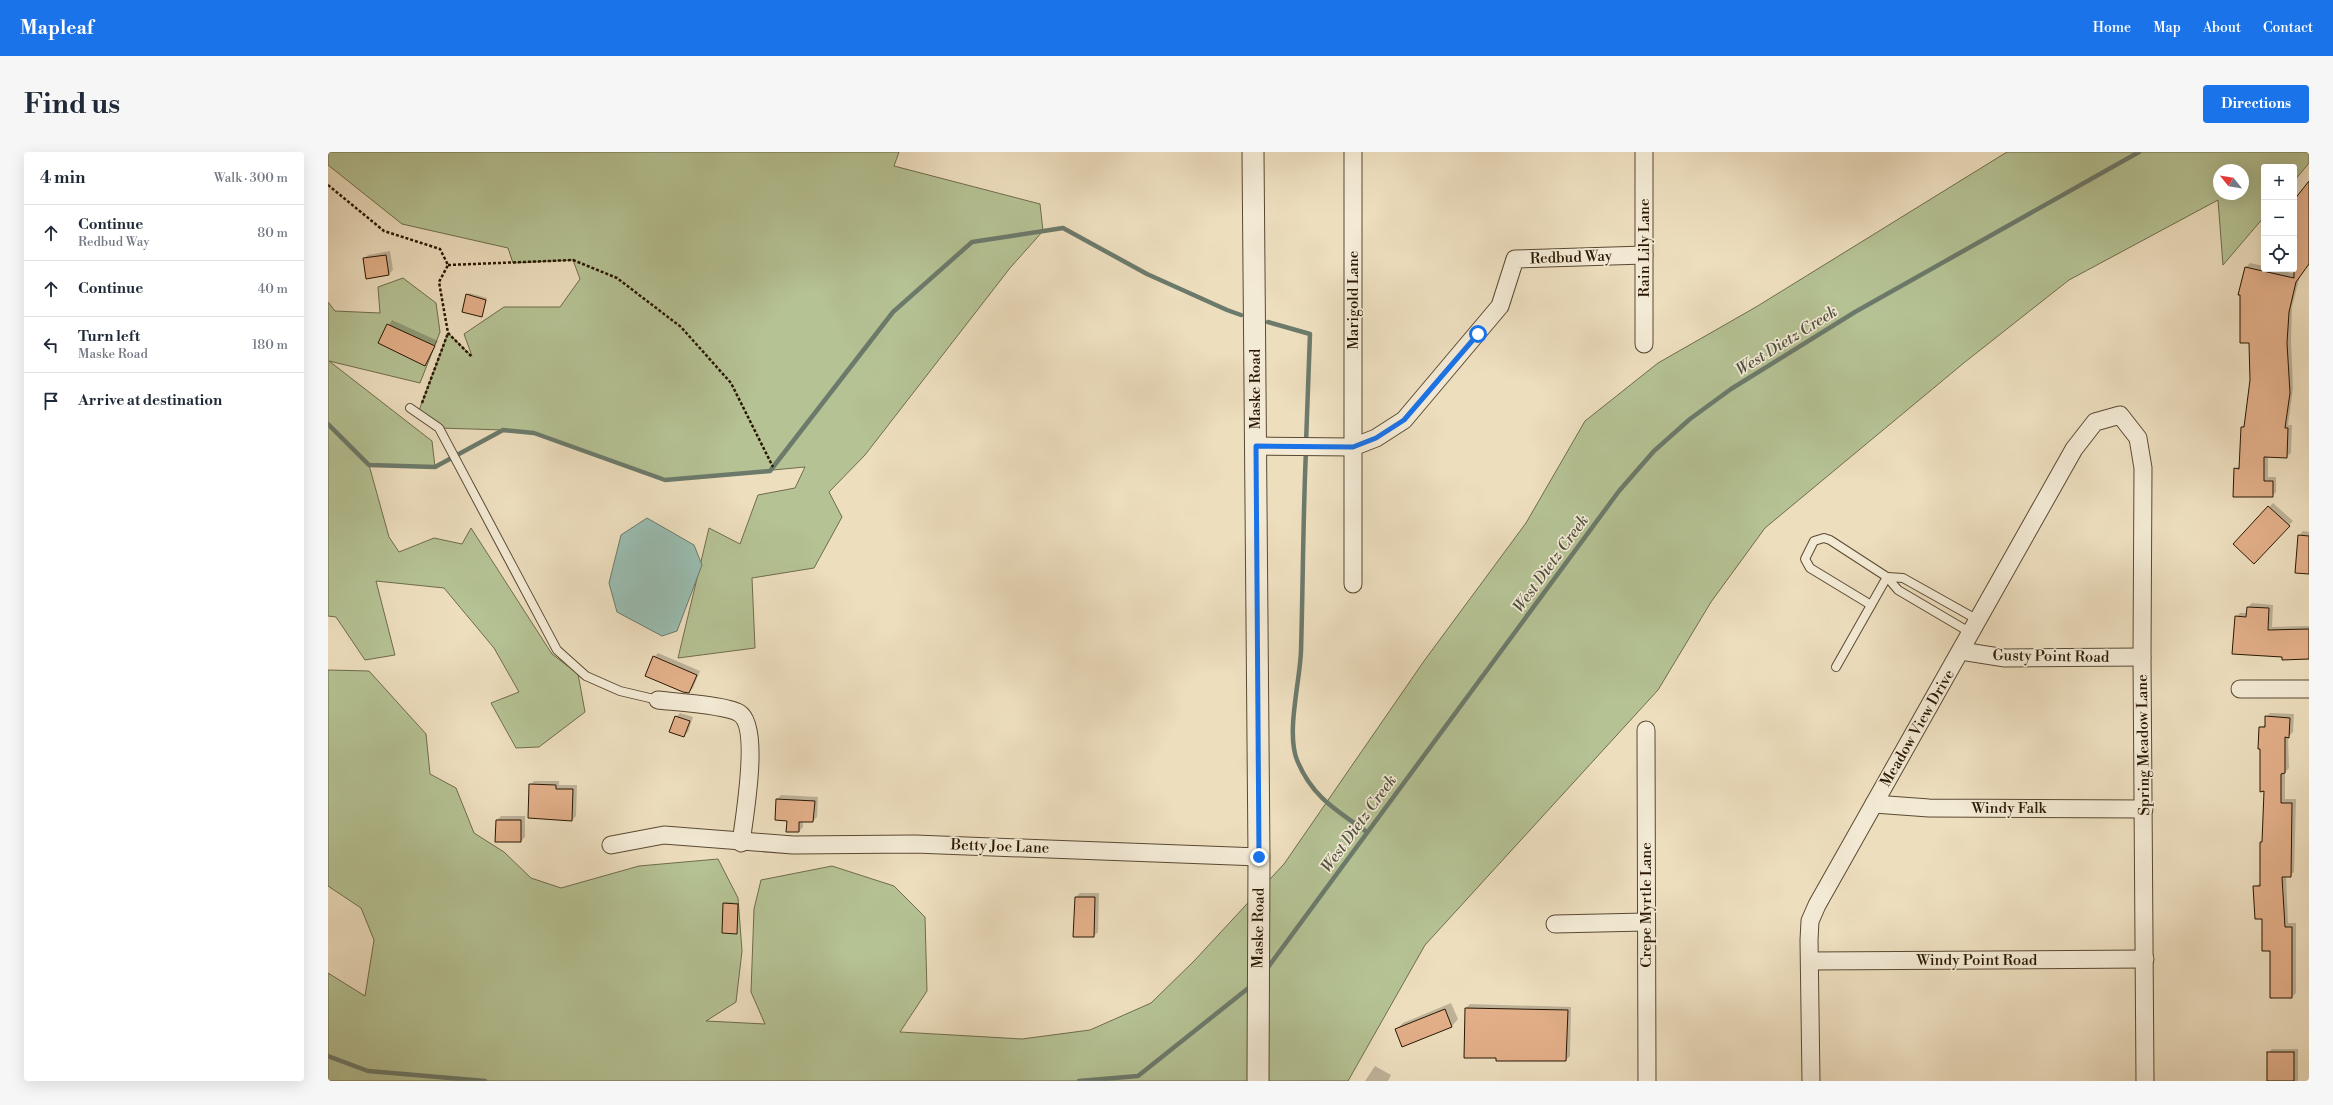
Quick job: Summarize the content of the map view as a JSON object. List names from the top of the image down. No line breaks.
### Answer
{"streets":{"street":["Rain Lily Lane","Redbud Way","Marigold Lane","Maske Road","Gusty Point Road","Meadow View Drive","Spring Meadow Lane","Windy Falk","Betty Joe Lane","Crepe Myrtle Lane","Windy Point Road"]},"crossings":[["Rain Lily Lane","Redbud Way"],["Redbud Way","Marigold Lane"],["Maske Road","Betty Joe Lane"],["Gusty Point Road","Meadow View Drive"],["Gusty Point Road","Spring Meadow Lane"],["Meadow View Drive","Spring Meadow Lane"],["Meadow View Drive","Windy Falk"],["Meadow View Drive","Windy Point Road"],["Spring Meadow Lane","Windy Falk"],["Spring Meadow Lane","Windy Point Road"]],"water":["West Dietz Creek"],"north":"top left","page":{"header":"Mapleaf","nav":["Home","Map","About","Contact"],"buttons":"Directions","title":"Find us","heading":["4 min","Walk · 300 m"],"map_buttons":["+","−"],"list":[["Continue","Redbud Way","80 m"],["Continue","40 m"],["Turn left","Maske Road","180 m"],"Arrive at destination"]}}
